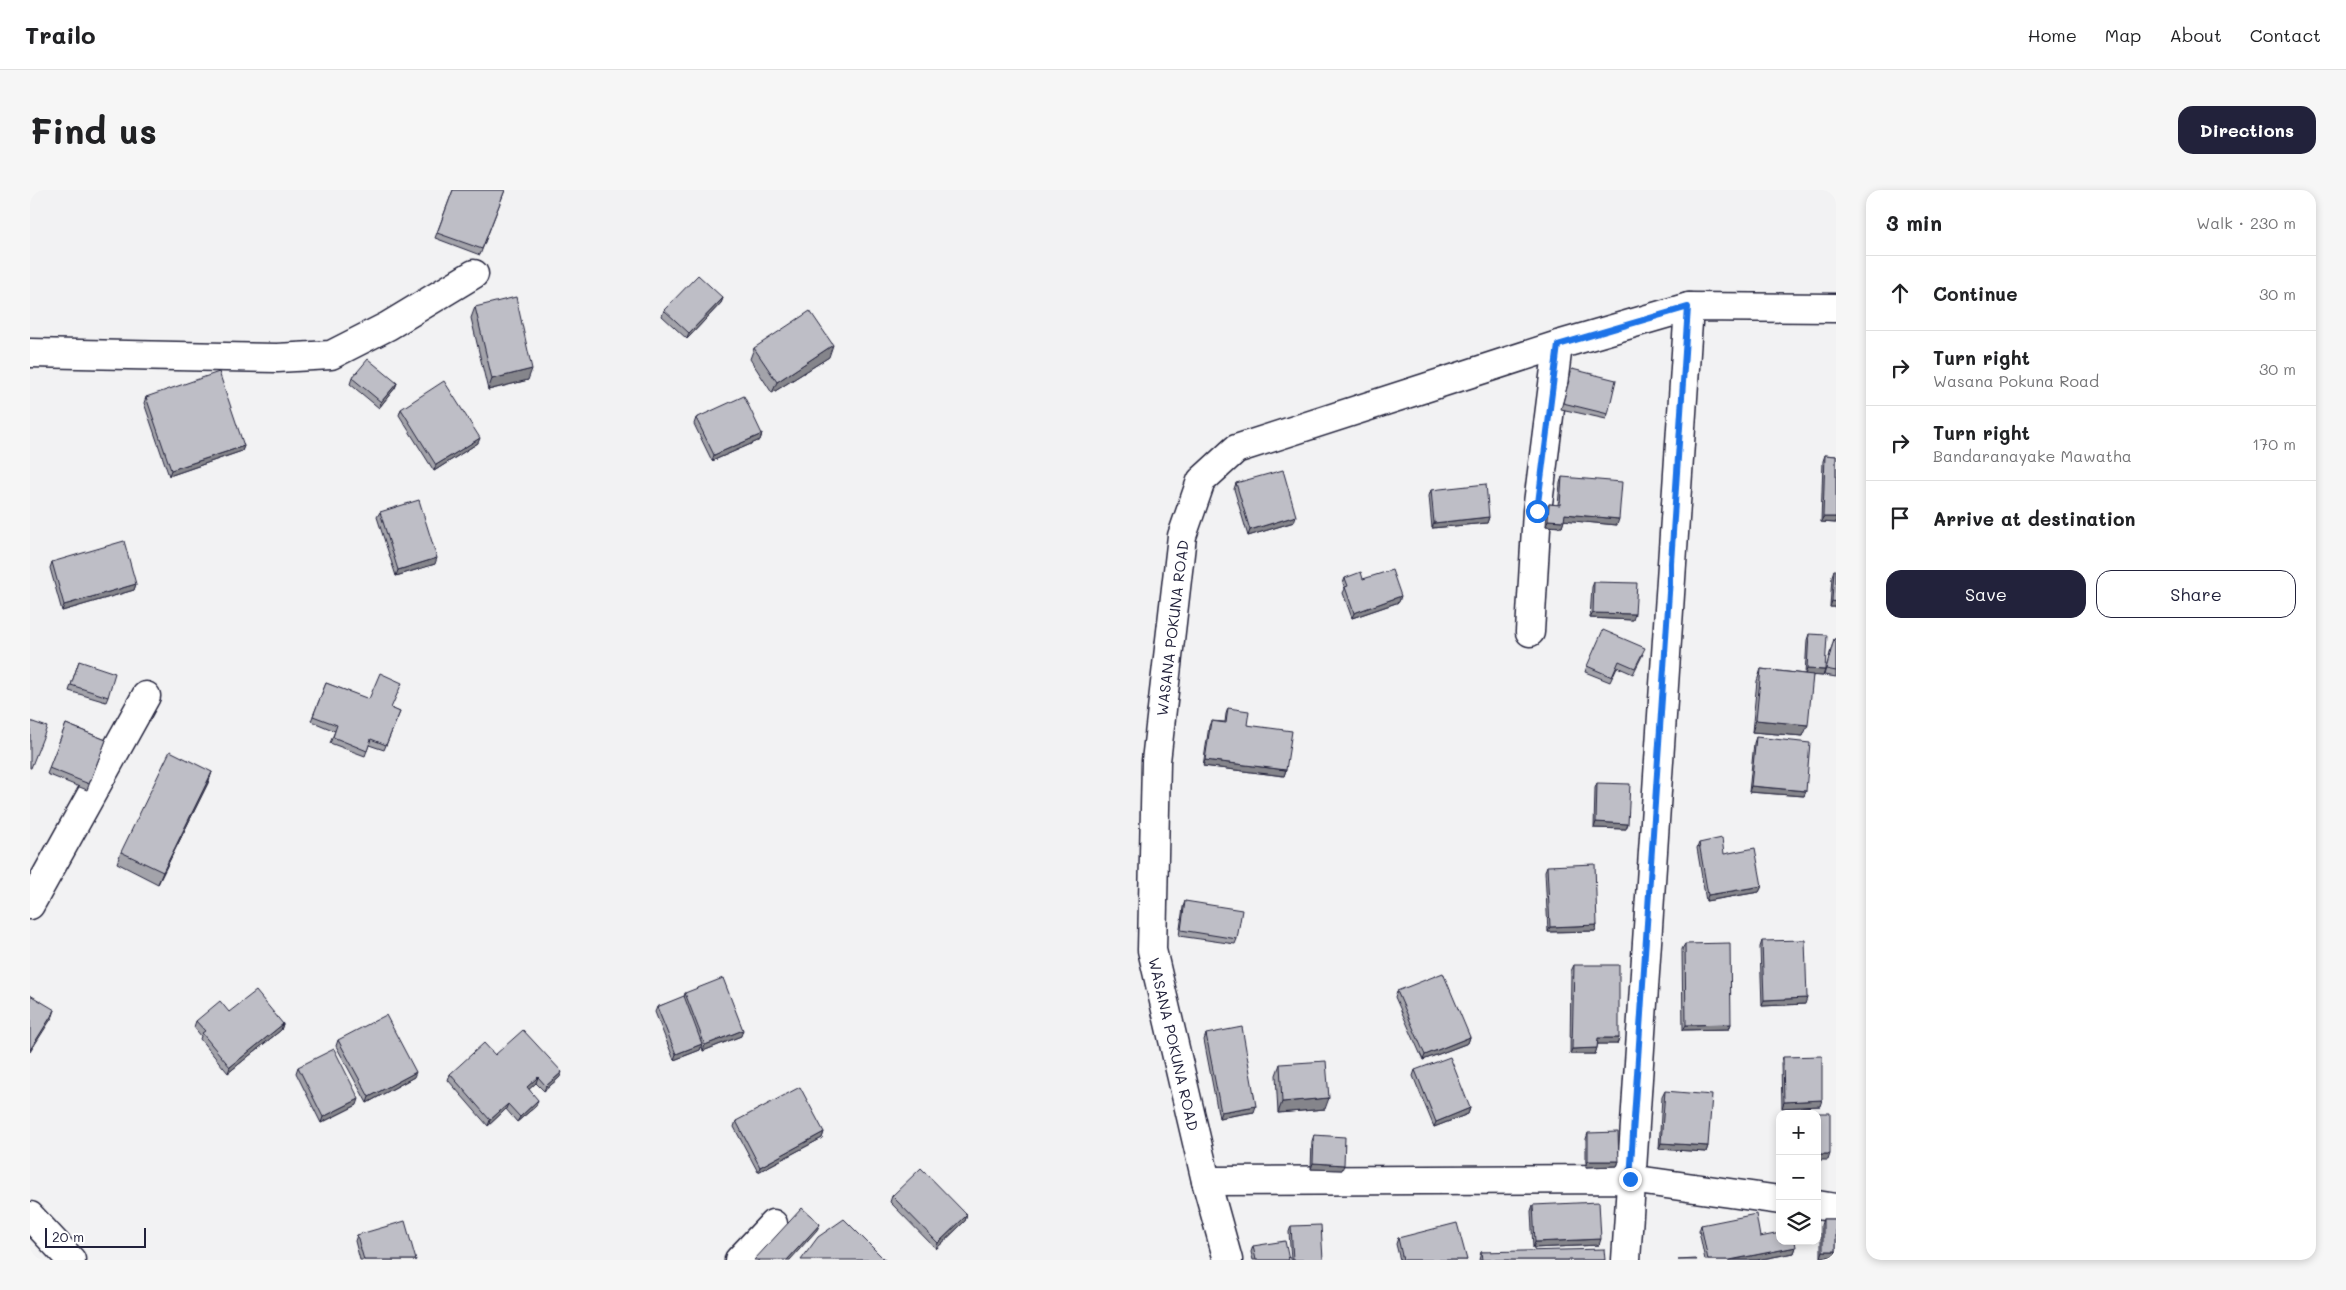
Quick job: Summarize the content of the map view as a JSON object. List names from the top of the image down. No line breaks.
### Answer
{"streets":{"street":["WASANA POKUNA ROAD"]},"scale_bar":"20 m","page":{"header":"Trailo","nav":["Home","Map","About","Contact"],"buttons":["Directions",["Save","Share"]],"title":"Find us","heading":["3 min","Walk · 230 m"],"list":[["Continue","30 m"],["Turn right","Wasana Pokuna Road","30 m"],["Turn right","Bandaranayake Mawatha","170 m"],"Arrive at destination"],"map_buttons":["+","−"],"scale":"20 m"}}
